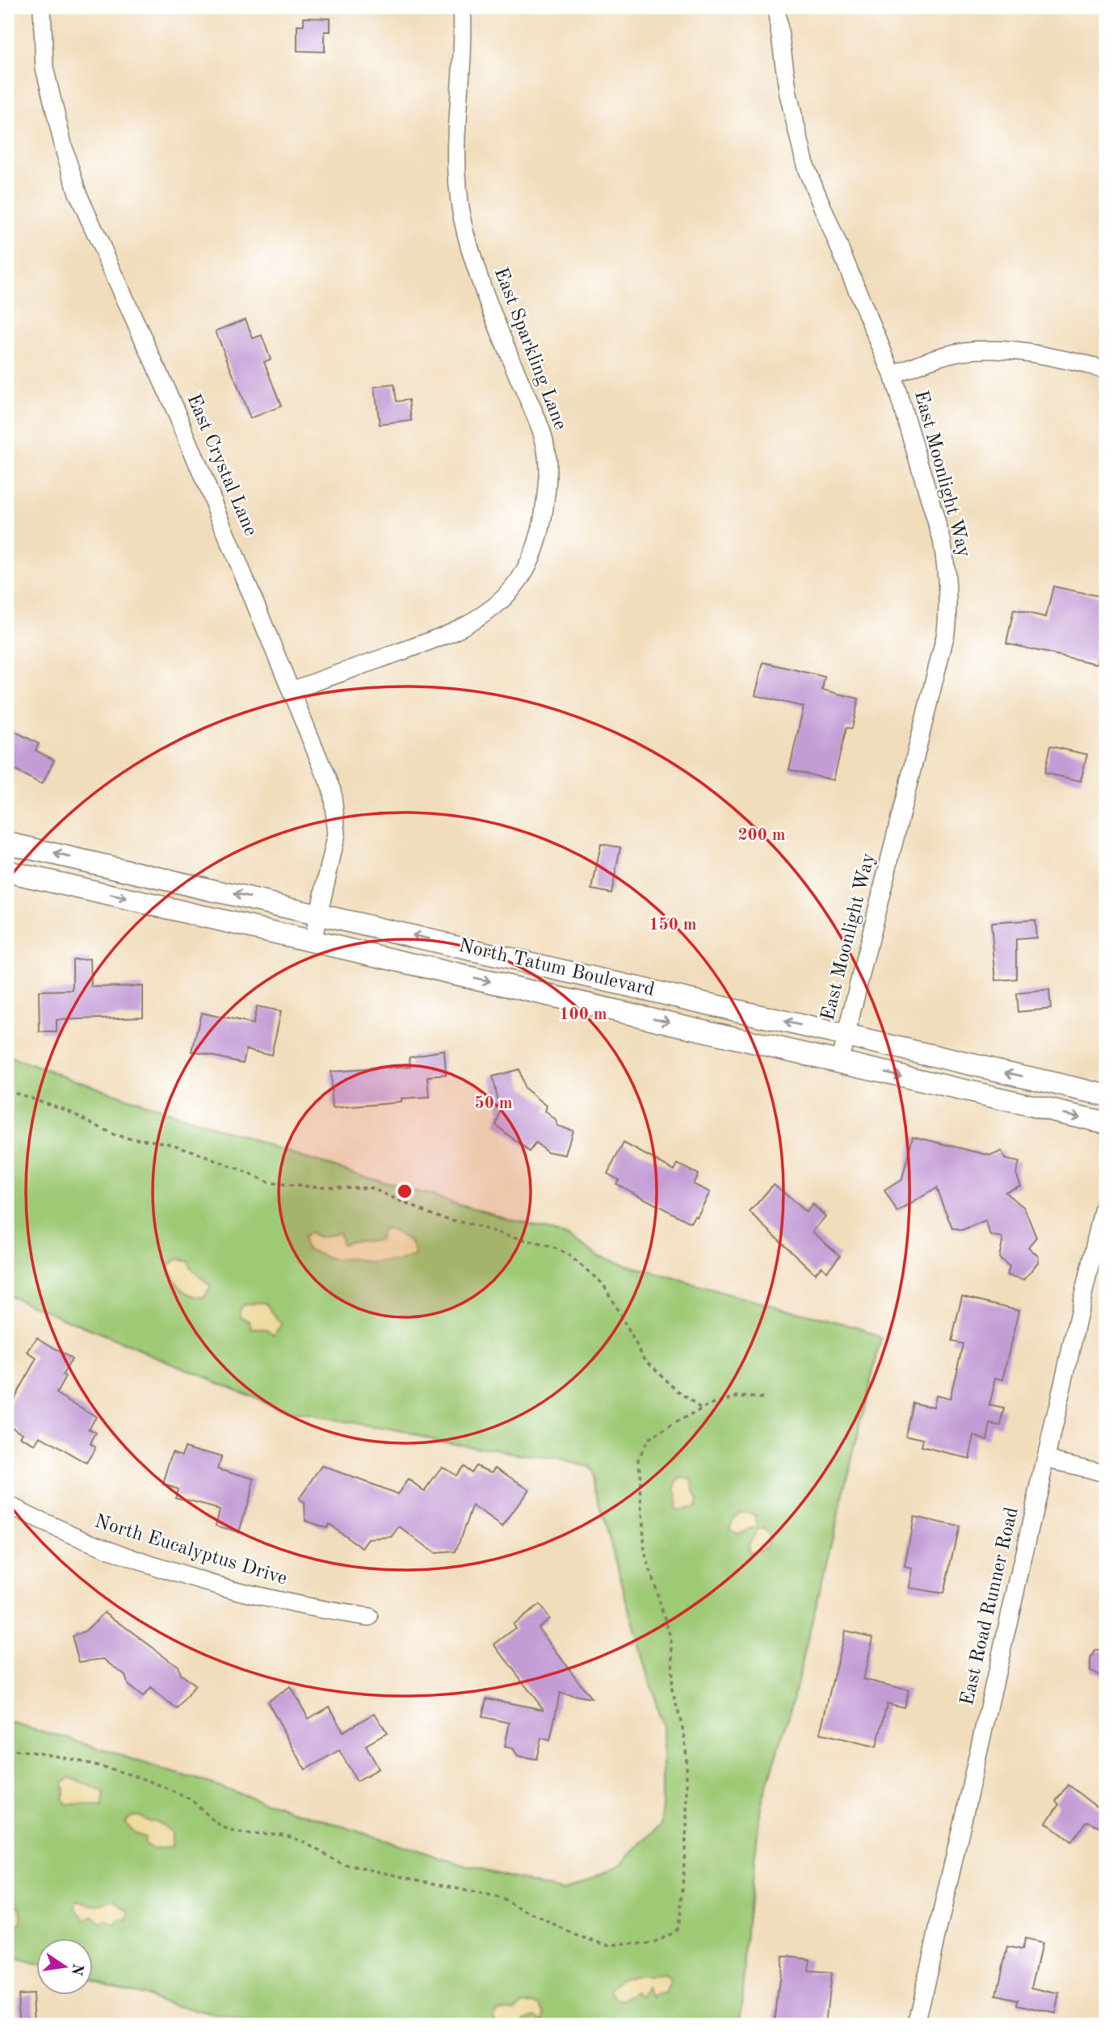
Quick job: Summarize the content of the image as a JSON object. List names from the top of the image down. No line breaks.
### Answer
{"streets":{"main road":["North Tatum Boulevard"],"street":["East Sparkling Lane","East Crystal Lane","East Moonlight Way","North Eucalyptus Drive","East Road Runner Road"]},"crossings":[["East Sparkling Lane","East Crystal Lane"],["East Crystal Lane","North Tatum Boulevard"],["East Moonlight Way","North Tatum Boulevard"]],"north":"right","rings":["200 m","150 m","100 m","50 m"]}
